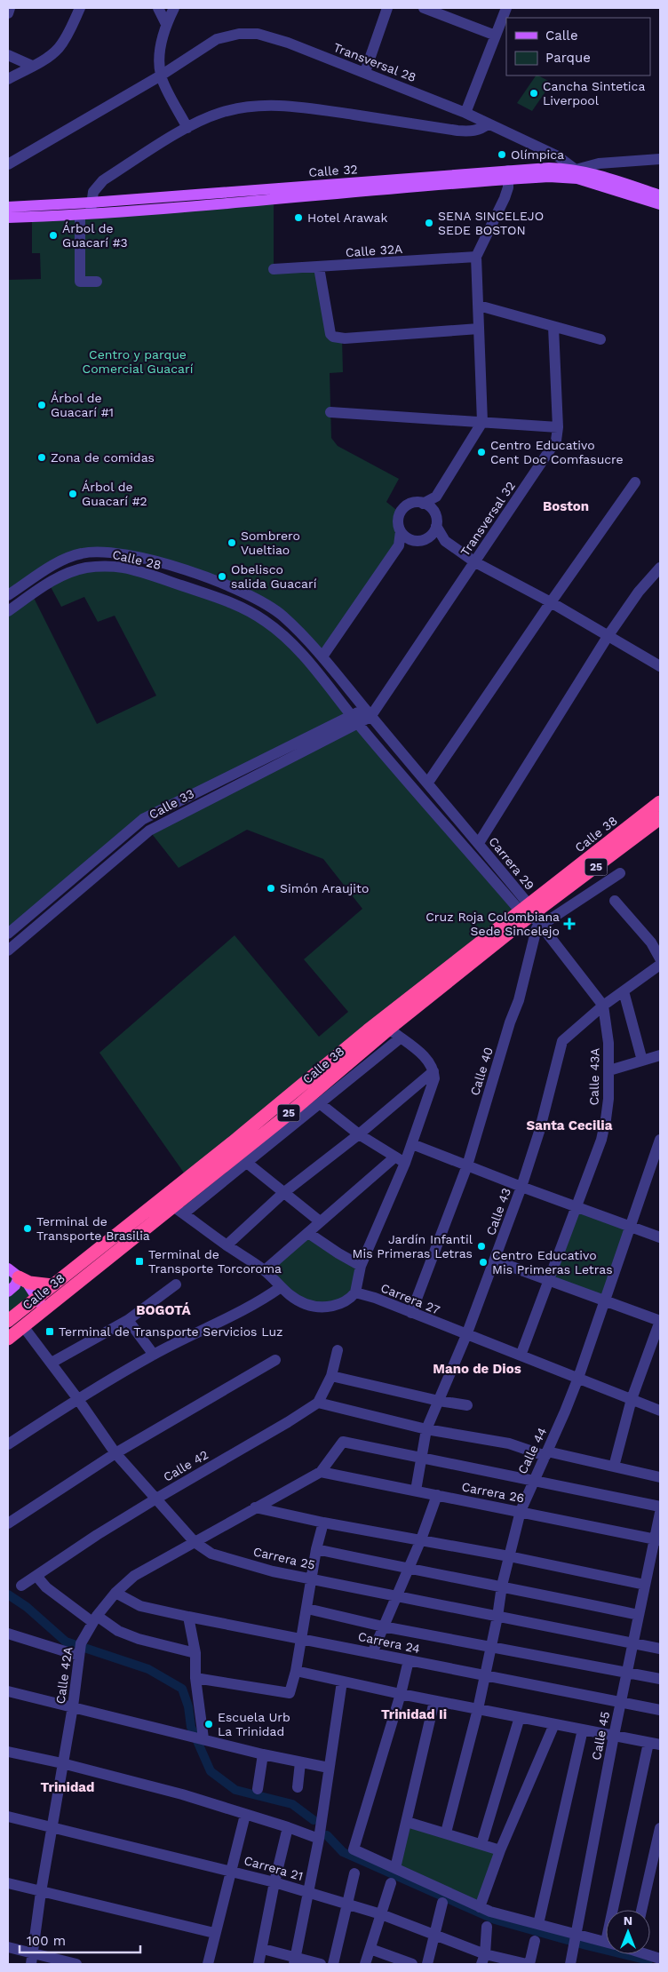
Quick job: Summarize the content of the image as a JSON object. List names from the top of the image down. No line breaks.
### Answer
{"streets":{"highway":["Calle 38","25"],"main road":["Calle 32","Carrera 25"],"street":["Transversal 28","Calle 32A","Transversal 32","Calle 28","Calle 33","Carrera 29","Calle 40","Calle 43A","Calle 43","Carrera 27","Calle 44","Calle 42","Carrera 26","Carrera 24","Calle 42A","Calle 45","Carrera 21"]},"crossings":[["Transversal 28","Calle 32"],["Transversal 32","Calle 33"],["Transversal 32","Carrera 29"],["Calle 28","Carrera 29"],["Calle 33","Carrera 29"],["Calle 38","Carrera 29"],["Calle 38","Calle 43A"],["Calle 38","Carrera 25"],["Carrera 29","Calle 43A"],["Calle 40","Calle 43A"],["Calle 40","Carrera 27"],["Calle 43A","Calle 43"],["Calle 43A","Carrera 27"],["Calle 43","Carrera 27"],["Calle 43","Carrera 26"],["Calle 43","Calle 42A"],["Carrera 27","Calle 44"],["Calle 44","Carrera 26"],["Calle 44","Carrera 25"],["Calle 44","Carrera 24"],["Calle 42","Carrera 25"],["Carrera 26","Calle 42A"],["Carrera 26","Calle 45"],["Carrera 25","Calle 42A"],["Carrera 25","Calle 45"],["Carrera 24","Calle 42A"],["Carrera 24","Calle 45"],["Calle 42A","Carrera 21"]],"districts":["Boston","Santa Cecilia","BOGOTÁ","Mano de Dios","Trinidad Ii","Trinidad"],"parks":["Centro y parque Comercial Guacarí"],"places":{"other":["Cancha Sintetica Liverpool","Olímpica","Hotel Arawak","SENA SINCELEJO SEDE BOSTON","Árbol de Guacarí #3","Árbol de Guacarí #1","Centro Educativo Cent Doc Comfasucre","Zona de comidas","Árbol de Guacarí #2","Sombrero Vueltiao","Obelisco salida Guacarí","Simón Araujito","Terminal de Transporte Brasilia","Jardín Infantil Mis Primeras Letras","Centro Educativo Mis Primeras Letras","Escuela Urb La Trinidad"],"health":["Cruz Roja Colombiana Sede Sincelejo"],"transit":["Terminal de Transporte Torcoroma","Terminal de Transporte Servicios Luz"]},"legend":["Calle","Parque"],"scale_bar":"100 m","north":"top"}
